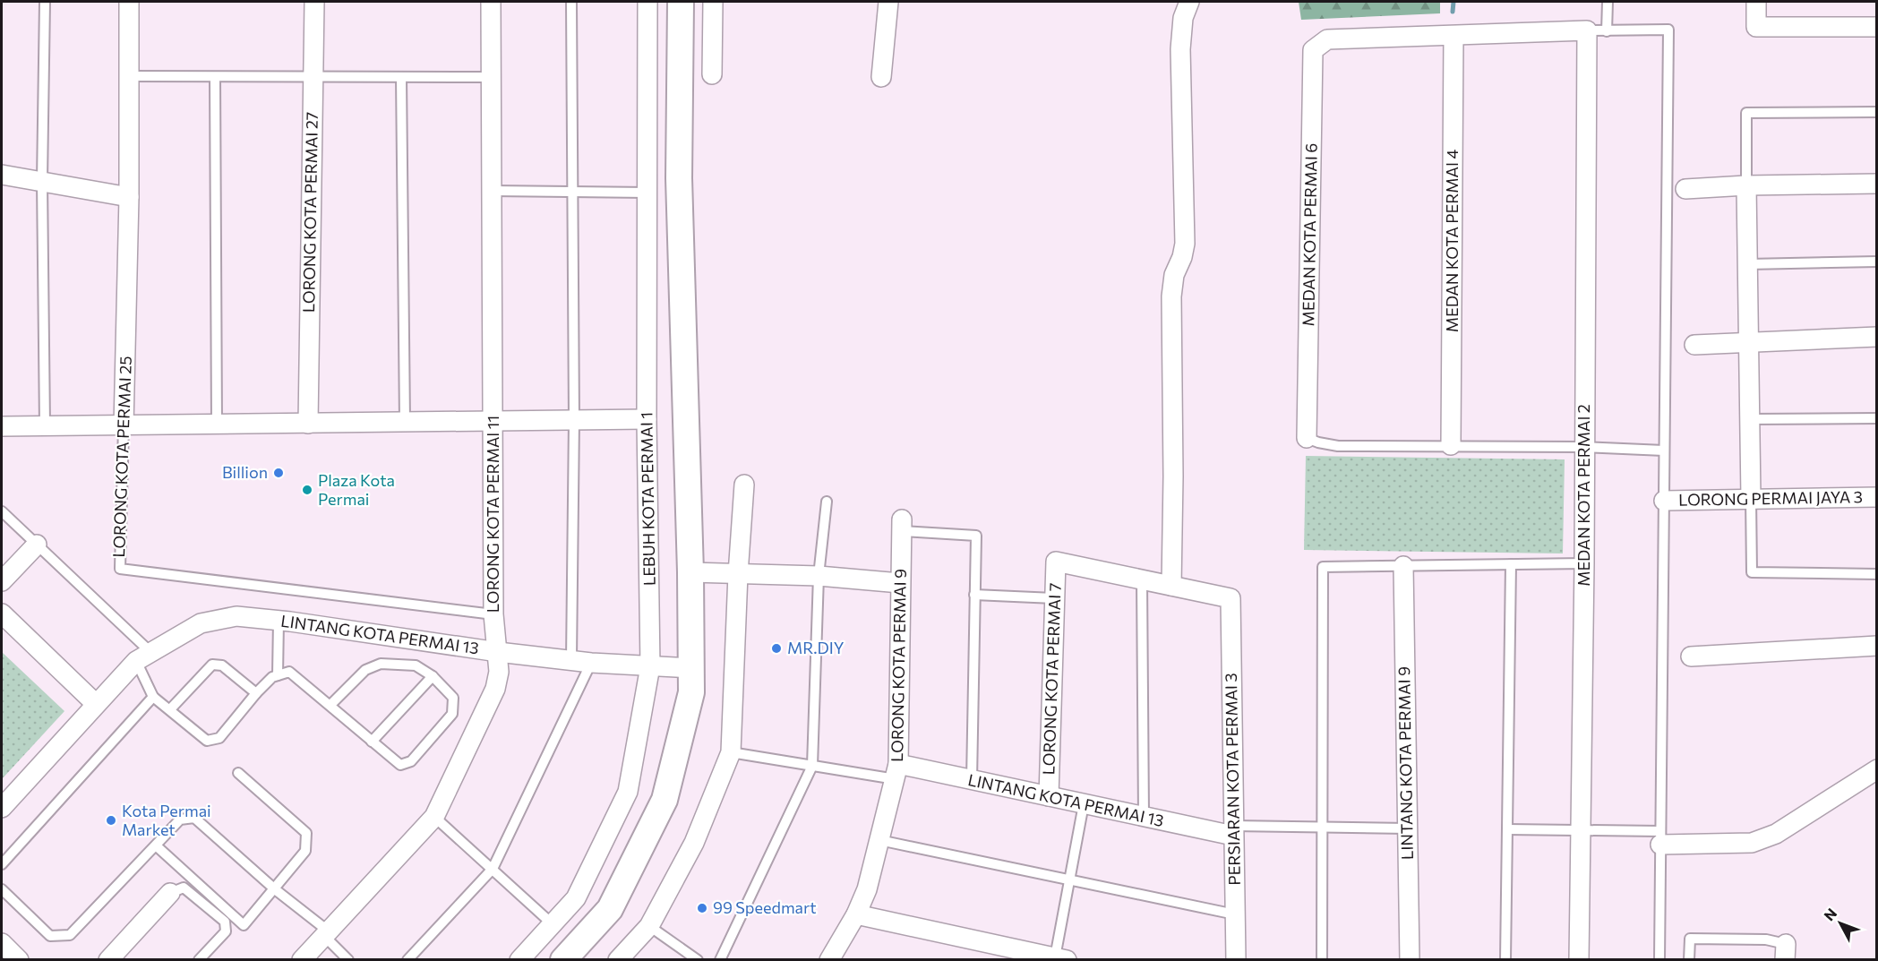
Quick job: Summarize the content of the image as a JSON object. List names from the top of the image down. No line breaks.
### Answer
{"streets":{"street":["LORONG KOTA PERMAI 27","MEDAN KOTA PERMAI 6","MEDAN KOTA PERMAI 4","LORONG KOTA PERMAI 25","MEDAN KOTA PERMAI 2","LEBUH KOTA PERMAI 1","LORONG PERMAI JAYA 3","LORONG KOTA PERMAI 11","LINTANG KOTA PERMAI 13","LORONG KOTA PERMAI 9","LORONG KOTA PERMAI 7","LINTANG KOTA PERMAI 9","PERSIARAN KOTA PERMAI 3"]},"crossings":[["MEDAN KOTA PERMAI 6","MEDAN KOTA PERMAI 4"],["LORONG KOTA PERMAI 25","LORONG KOTA PERMAI 11"],["LEBUH KOTA PERMAI 1","LINTANG KOTA PERMAI 13"],["LORONG KOTA PERMAI 11","LINTANG KOTA PERMAI 13"],["LINTANG KOTA PERMAI 13","LORONG KOTA PERMAI 9"],["LINTANG KOTA PERMAI 13","LORONG KOTA PERMAI 7"],["LINTANG KOTA PERMAI 13","PERSIARAN KOTA PERMAI 3"]],"places":["Billion","Plaza Kota Permai","MR.DIY","Kota Permai Market","99 Speedmart"],"north":"top left"}
